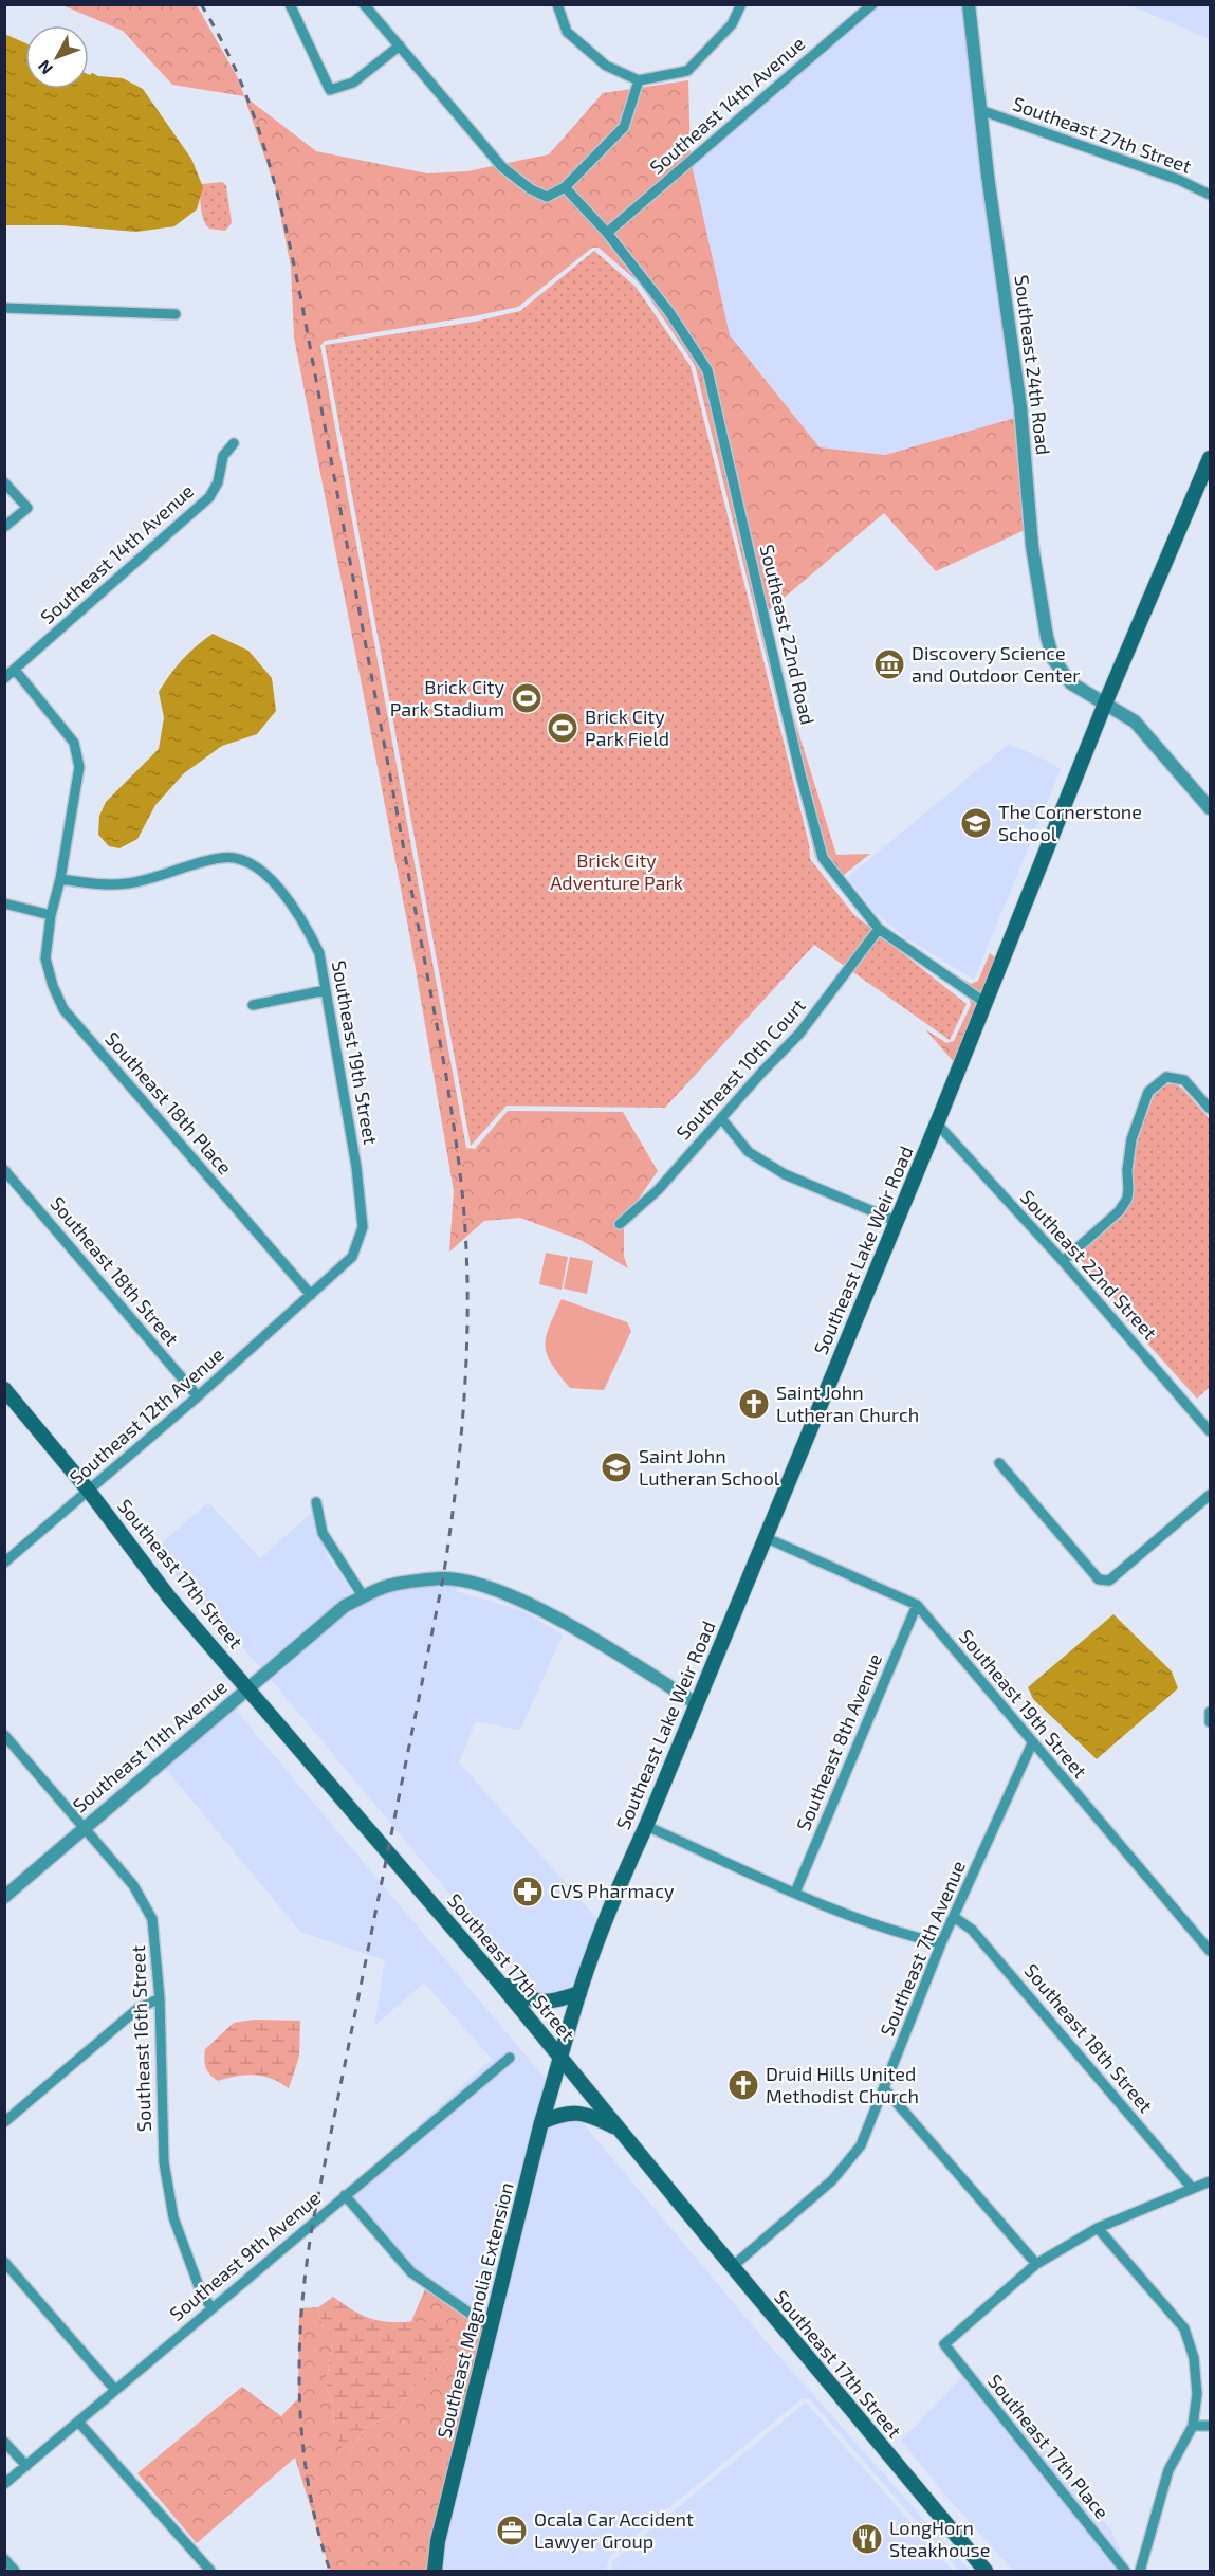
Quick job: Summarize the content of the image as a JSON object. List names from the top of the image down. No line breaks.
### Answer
{"streets":{"main road":["Southeast Lake Weir Road","Southeast 17th Street","Southeast Magnolia Extension"],"street":["Southeast 14th Avenue","Southeast 27th Street","Southeast 24th Road","Southeast 22nd Road","Southeast 19th Street","Southeast 10th Court","Southeast 18th Place","Southeast 22nd Street","Southeast 18th Street","Southeast 12th Avenue","Southeast 8th Avenue","Southeast 11th Avenue","Southeast 7th Avenue","Southeast 16th Street","Southeast 9th Avenue","Southeast 17th Place"]},"crossings":[["Southeast 14th Avenue","Southeast 22nd Road"],["Southeast 14th Avenue","Southeast 18th Place"],["Southeast 27th Street","Southeast 24th Road"],["Southeast 24th Road","Southeast Lake Weir Road"],["Southeast 22nd Road","Southeast 10th Court"],["Southeast 22nd Road","Southeast Lake Weir Road"],["Southeast 19th Street","Southeast 18th Place"],["Southeast 19th Street","Southeast Lake Weir Road"],["Southeast 19th Street","Southeast 12th Avenue"],["Southeast 19th Street","Southeast 8th Avenue"],["Southeast 19th Street","Southeast 7th Avenue"],["Southeast 18th Place","Southeast 12th Avenue"],["Southeast Lake Weir Road","Southeast 22nd Street"],["Southeast Lake Weir Road","Southeast 17th Street"],["Southeast Lake Weir Road","Southeast 11th Avenue"],["Southeast Lake Weir Road","Southeast Magnolia Extension"],["Southeast 18th Street","Southeast 12th Avenue"],["Southeast 18th Street","Southeast 7th Avenue"],["Southeast 12th Avenue","Southeast 17th Street"],["Southeast 17th Street","Southeast 11th Avenue"],["Southeast 17th Street","Southeast 7th Avenue"],["Southeast 17th Street","Southeast Magnolia Extension"],["Southeast 11th Avenue","Southeast 16th Street"],["Southeast 16th Street","Southeast 9th Avenue"]],"parks":["Brick City Adventure Park"],"places":{"museum":["Discovery Science and Outdoor Center"],"sports":["Brick City Park Stadium","Brick City Park Field"],"school or university":["The Cornerstone School","Saint John Lutheran School"],"church":["Saint John Lutheran Church","Druid Hills United Methodist Church"],"pharmacy":["CVS Pharmacy"],"office":["Ocala Car Accident Lawyer Group"],"restaurant":["LongHorn Steakhouse"]},"north":"bottom left"}
